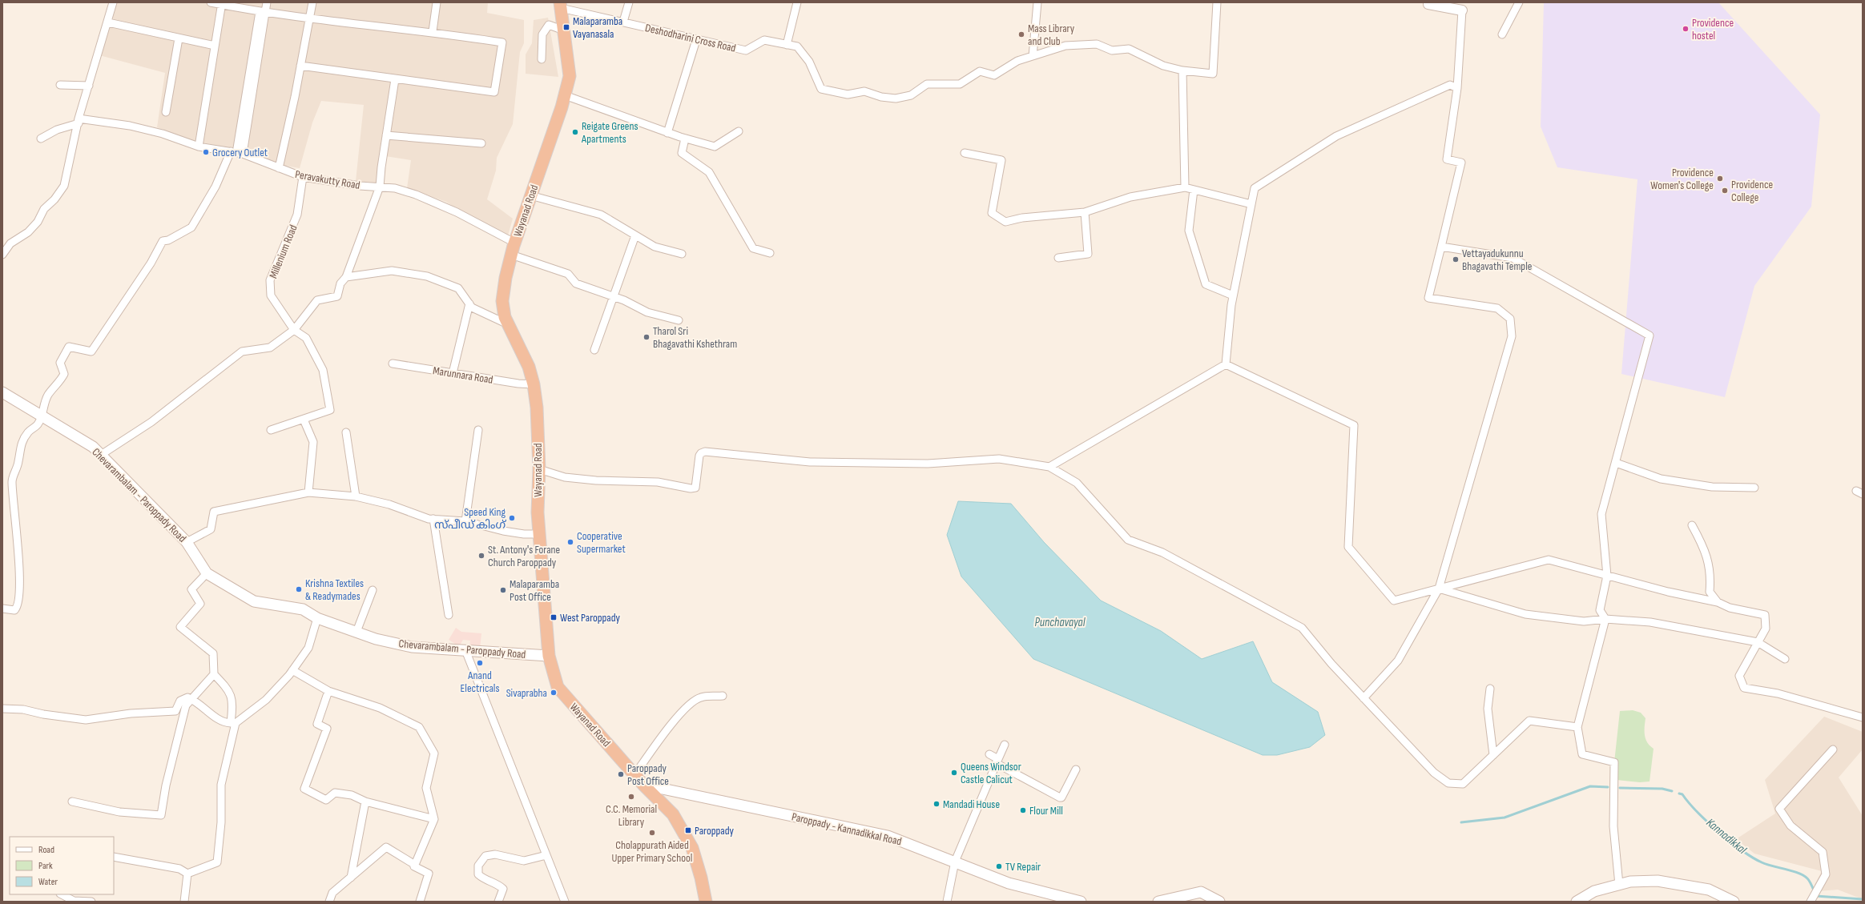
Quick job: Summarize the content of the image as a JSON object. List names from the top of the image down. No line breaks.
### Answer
{"streets":{"highway":["Wayanad Road"],"main road":["Chevarambalam - Paroppady Road","Paroppady - Kannadikkal Road"],"street":["Deshodharini Cross Road","Peravakutty Road","Millenium Road","Marunnara Road"]},"crossings":[["Deshodharini Cross Road","Wayanad Road"],["Peravakutty Road","Wayanad Road"],["Peravakutty Road","Millenium Road"],["Wayanad Road","Marunnara Road"],["Wayanad Road","Chevarambalam - Paroppady Road"],["Wayanad Road","Paroppady - Kannadikkal Road"]],"water":["Punchavayal","Kannadikkal"],"places":{"transit":["Malaparamba Vayanasala","West Paroppady","Paroppady"],"other":["Providence hostel","Mass Library and Club","Reigate Greens Apartments","Grocery Outlet","Providence Women's College","Providence College","Vettayadukunnu Bhagavathi Temple","Tharol Sri Bhagavathi Kshethram","Speed King സ്പീഡ് കിംഗ്","Cooperative Supermarket","St. Antony's Forane Church Paroppady","Krishna Textiles & Readymades","Malaparamba Post Office","Anand Electricals","Sivaprabha","Queens Windsor Castle Calicut","Paroppady Post Office","C.C. Memorial Library","Mandadi House","Flour Mill","Cholappurath Aided Upper Primary School","TV Repair"]},"legend":["Road","Park","Water"]}
